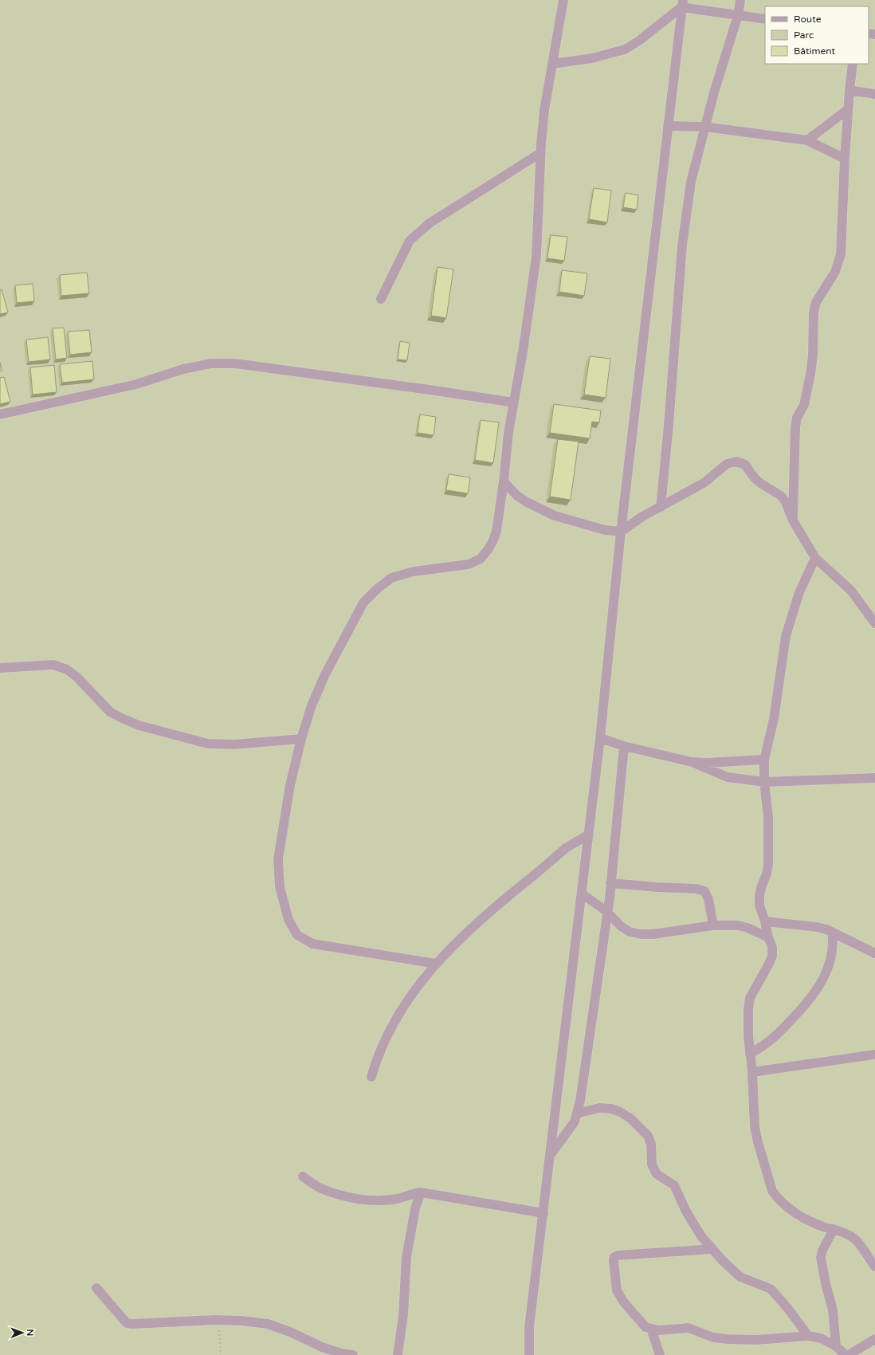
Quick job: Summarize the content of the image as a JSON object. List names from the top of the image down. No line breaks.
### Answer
{"legend":["Route","Parc","Bâtiment"],"north":"right"}
